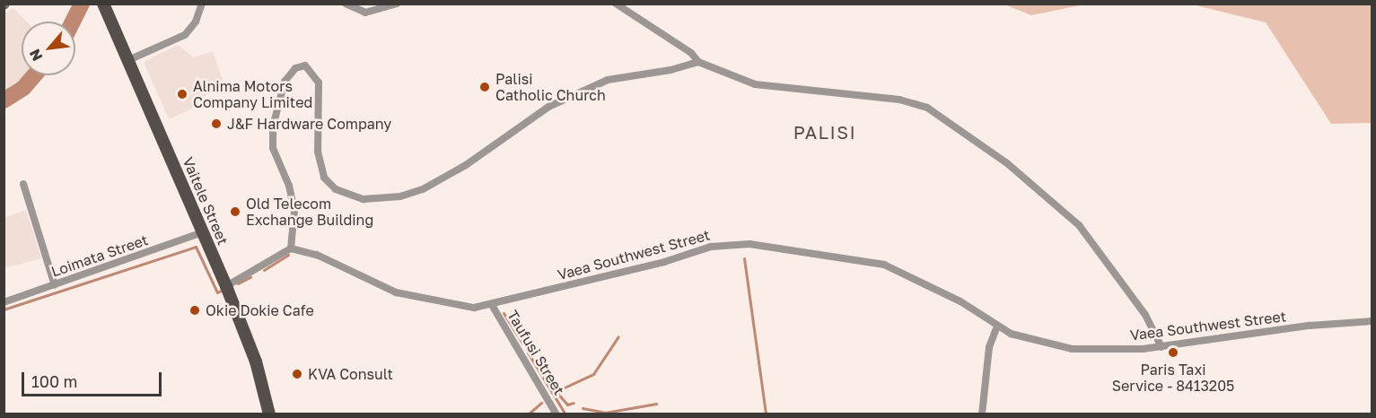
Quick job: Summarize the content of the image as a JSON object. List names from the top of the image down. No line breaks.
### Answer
{"streets":{"main road":["Vaitele Street"],"street":["Vaea Southwest Street","Loimata Street","Taufusi Street"]},"crossings":[["Vaitele Street","Loimata Street"],["Vaea Southwest Street","Taufusi Street"]],"districts":["PALISI"],"places":["Palisi Catholic Church","Alnima Motors Company Limited","J&F Hardware Company","Old Telecom Exchange Building","Okie Dokie Cafe","Paris Taxi Service - 8413205","KVA Consult"],"scale_bar":"100 m","north":"bottom left"}
